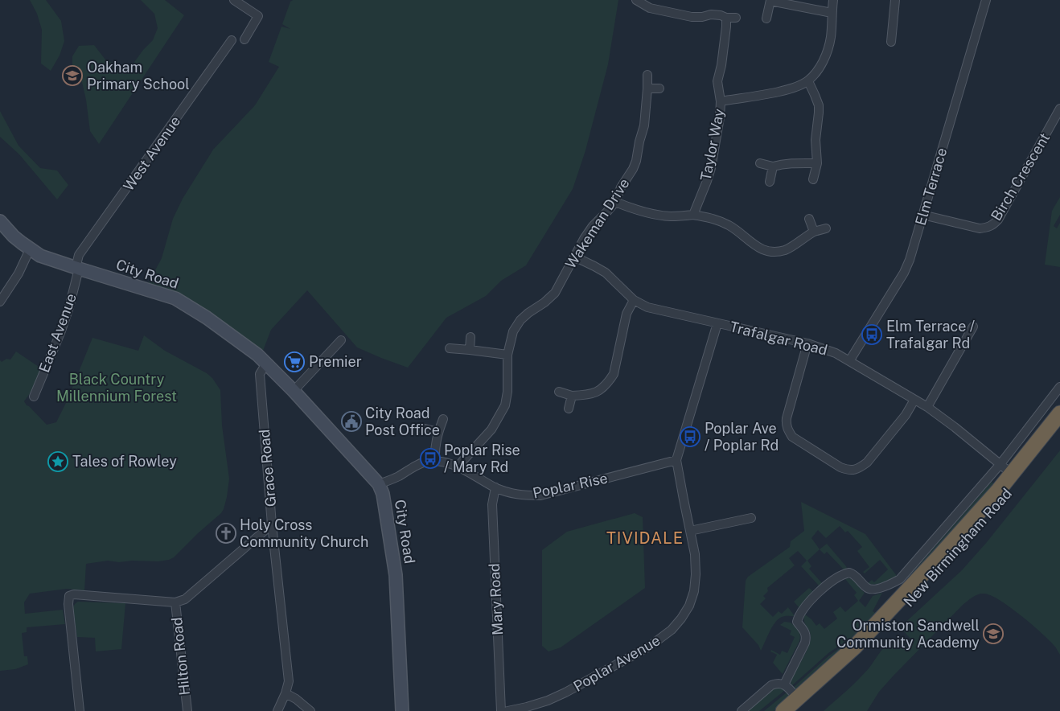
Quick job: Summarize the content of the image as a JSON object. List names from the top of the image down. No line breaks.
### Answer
{"streets":{"highway":["New Birmingham Road"],"street":["Taylor Way","West Avenue","Birch Crescent","Elm Terrace","Wakeman Drive","City Road","East Avenue","Trafalgar Road","Grace Road","Poplar Rise","Mary Road","Hilton Road","Poplar Avenue"]},"crossings":[["West Avenue","City Road"],["West Avenue","East Avenue"],["Birch Crescent","Elm Terrace"],["Elm Terrace","Trafalgar Road"],["Wakeman Drive","Trafalgar Road"],["Wakeman Drive","Poplar Rise"],["City Road","East Avenue"],["City Road","Grace Road"],["City Road","Poplar Rise"],["Trafalgar Road","New Birmingham Road"],["Trafalgar Road","Poplar Avenue"],["Poplar Rise","Mary Road"],["Poplar Rise","Poplar Avenue"]],"districts":["TIVIDALE"],"parks":["Black Country Millennium Forest"],"places":{"school or university":["Oakham Primary School","Ormiston Sandwell Community Academy"],"bus stop":["Elm Terrace / Trafalgar Rd","Poplar Ave / Poplar Rd","Poplar Rise / Mary Rd"],"supermarket":["Premier"],"public building":["City Road Post Office"],"place":["Tales of Rowley"],"church":["Holy Cross Community Church"]}}
